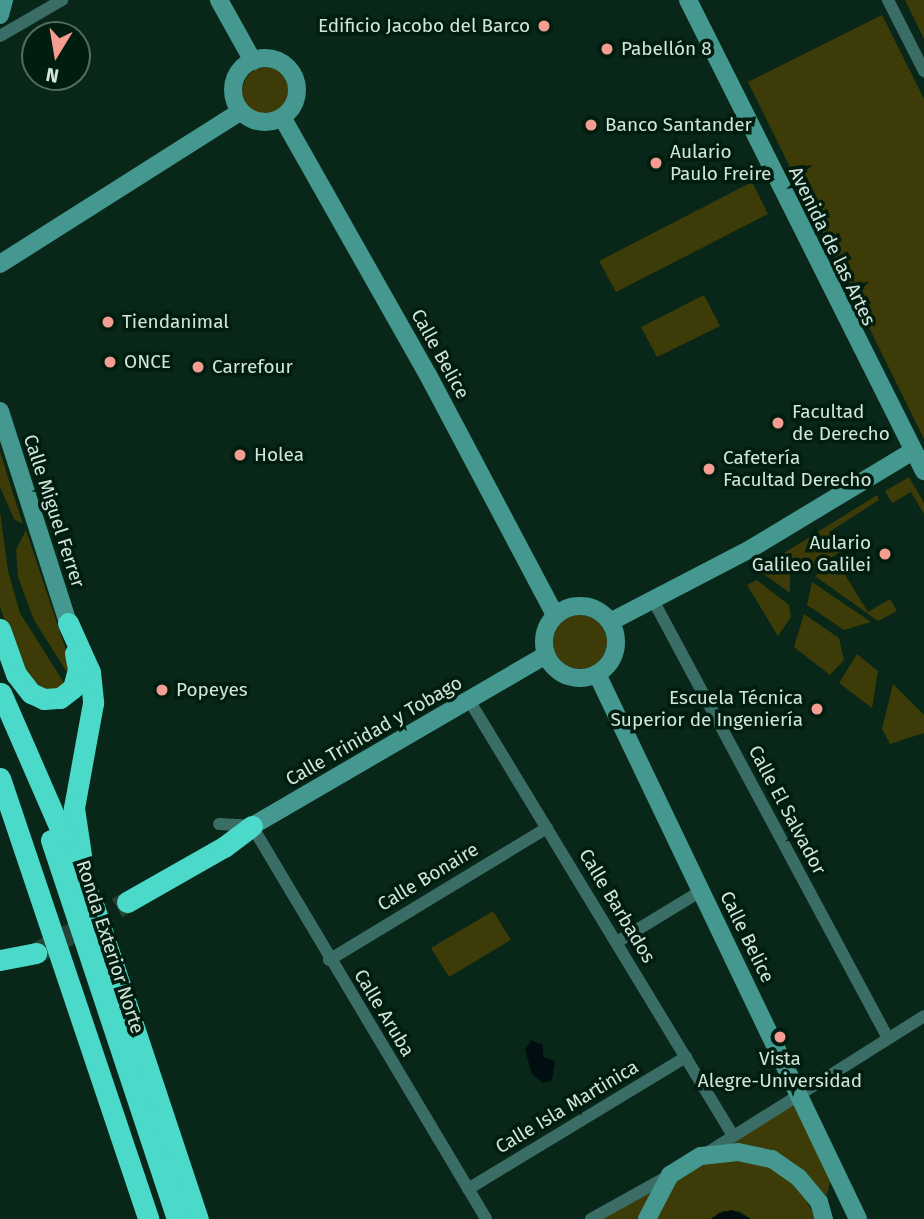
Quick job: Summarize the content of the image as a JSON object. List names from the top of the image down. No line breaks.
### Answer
{"streets":{"highway":["Ronda Exterior Norte"],"street":["Avenida de las Artes","Calle Belice","Calle Miguel Ferrer","Calle Trinidad y Tobago","Calle El Salvador","Calle Bonaire","Calle Barbados","Calle Aruba","Calle Isla Martinica"]},"crossings":[["Calle Belice","Calle Trinidad y Tobago"],["Calle Trinidad y Tobago","Calle Barbados"],["Calle Trinidad y Tobago","Calle Aruba"],["Calle Bonaire","Calle Barbados"],["Calle Bonaire","Calle Aruba"],["Calle Barbados","Calle Isla Martinica"],["Calle Aruba","Calle Isla Martinica"]],"places":["Edificio Jacobo del Barco","Pabellón 8","Banco Santander","Aulario Paulo Freire","Tiendanimal","ONCE","Carrefour","Facultad de Derecho","Holea","Cafetería Facultad Derecho","Aulario Galileo Galilei","Popeyes","Escuela Técnica Superior de Ingeniería","Vista Alegre-Universidad"],"north":"bottom"}
